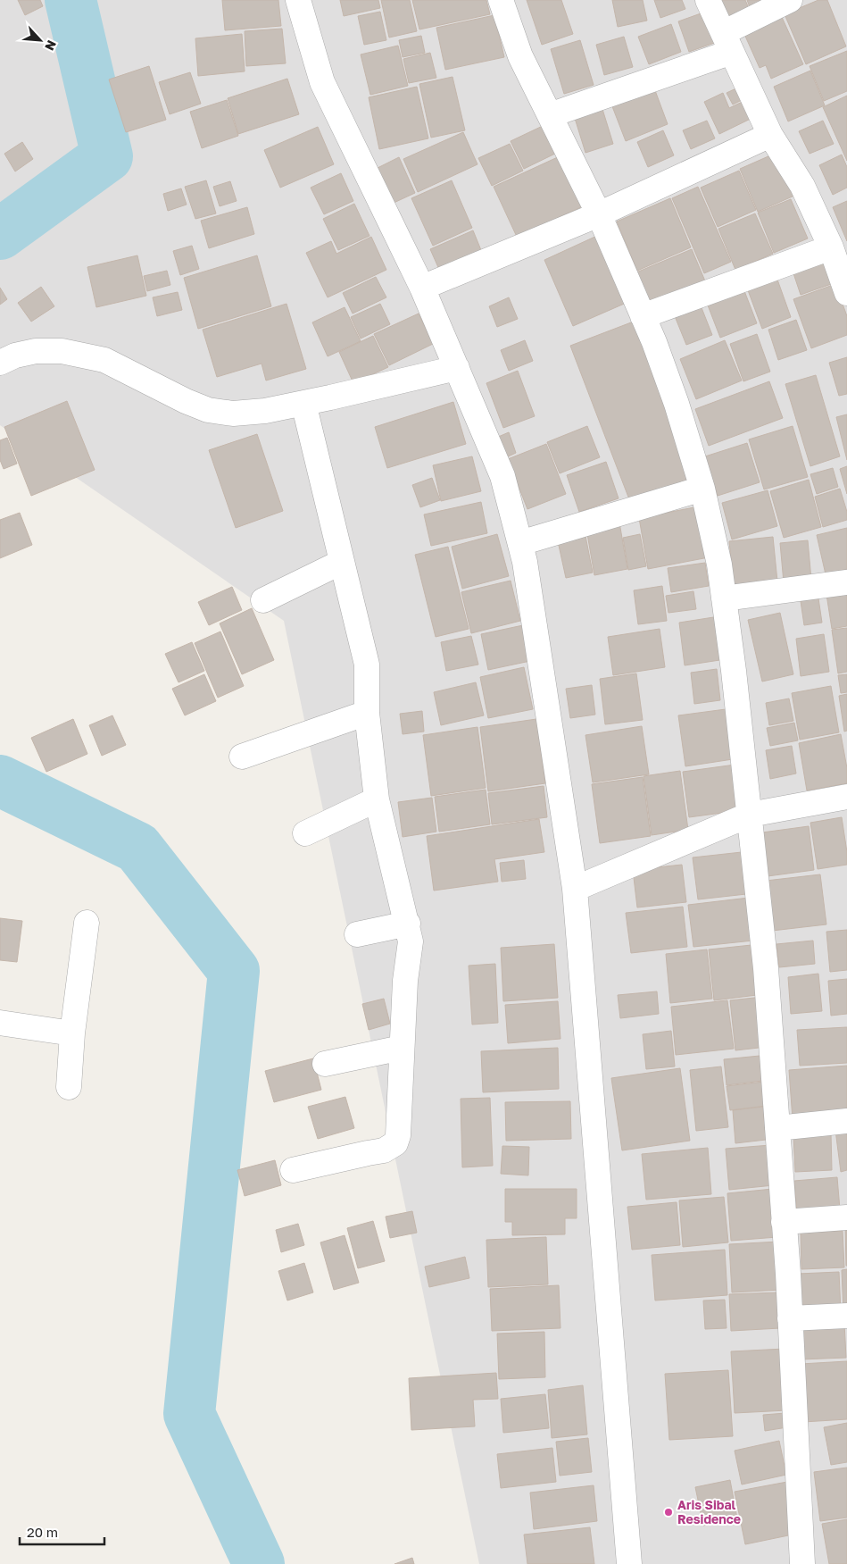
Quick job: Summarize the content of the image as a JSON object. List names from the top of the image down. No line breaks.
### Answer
{"places":["Aris Sibal Residence"],"scale_bar":"20 m","north":"bottom right"}
